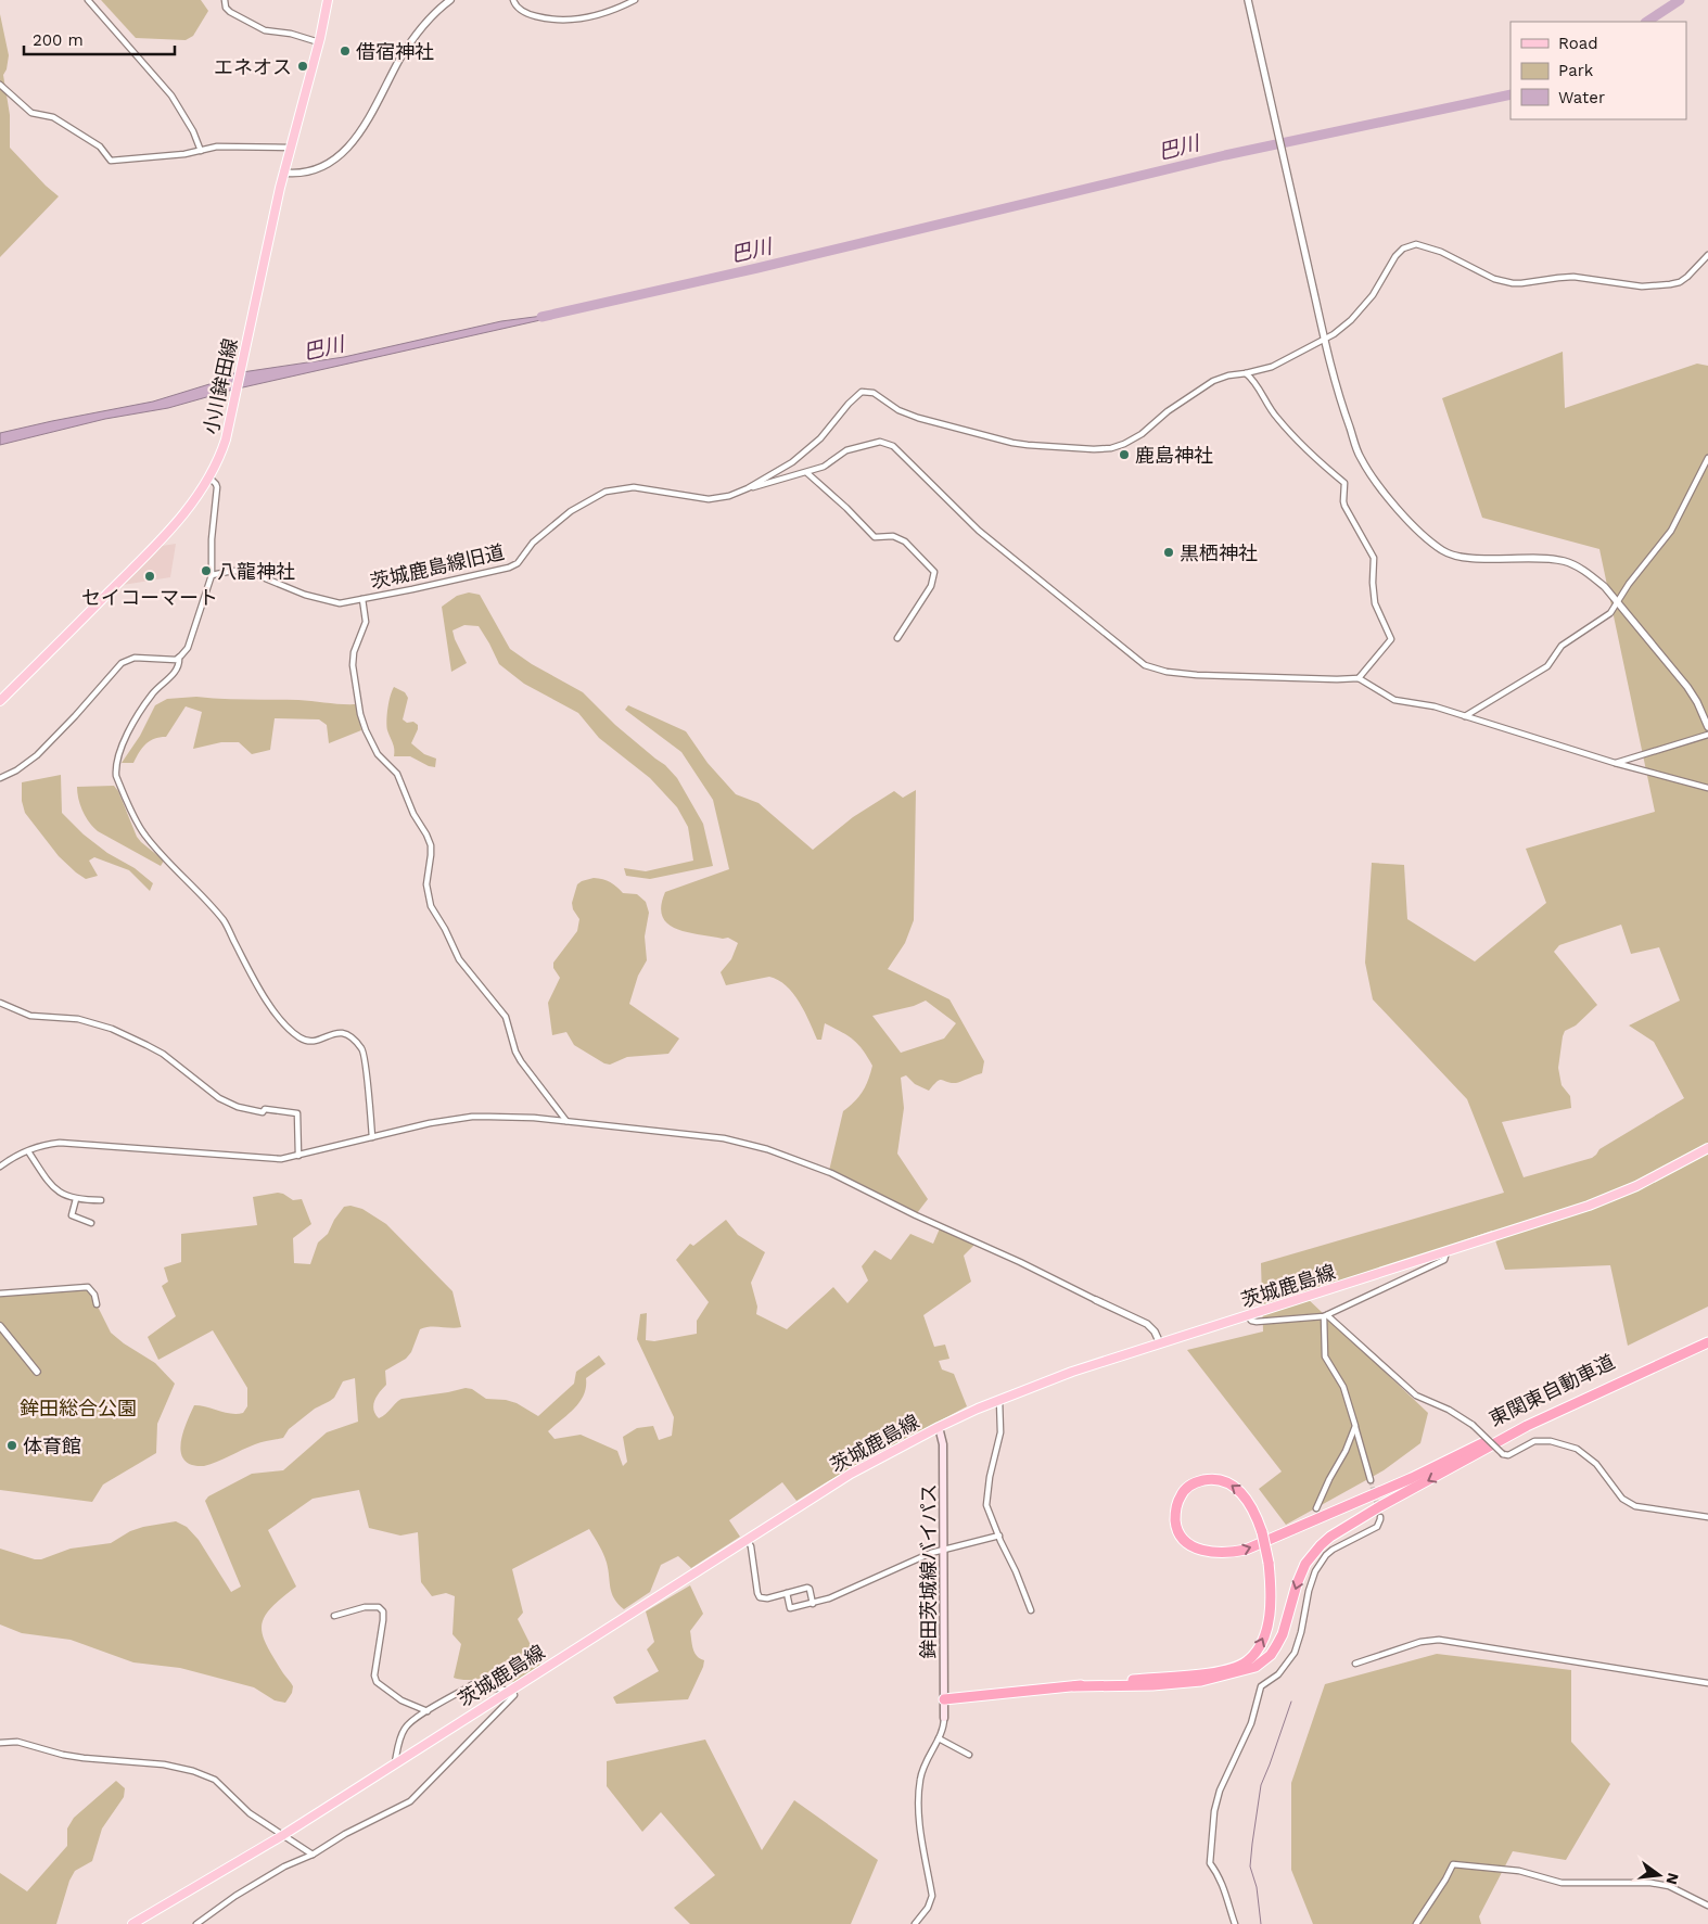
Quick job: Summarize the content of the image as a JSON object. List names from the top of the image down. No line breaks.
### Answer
{"streets":{"highway":["東関東自動車道"],"main road":["小川鉾田線","茨城鹿島線","鉾田茨城線バイパス"],"street":["茨城鹿島線旧道"]},"crossings":[["茨城鹿島線","鉾田茨城線バイパス"]],"water":["巴川"],"parks":["鉾田総合公園"],"places":["借宿神社","エネオス","鹿島神社","黒栖神社","八龍神社","セイコーマート","体育館"],"legend":["Road","Park","Water"],"scale_bar":"200 m","north":"right"}
